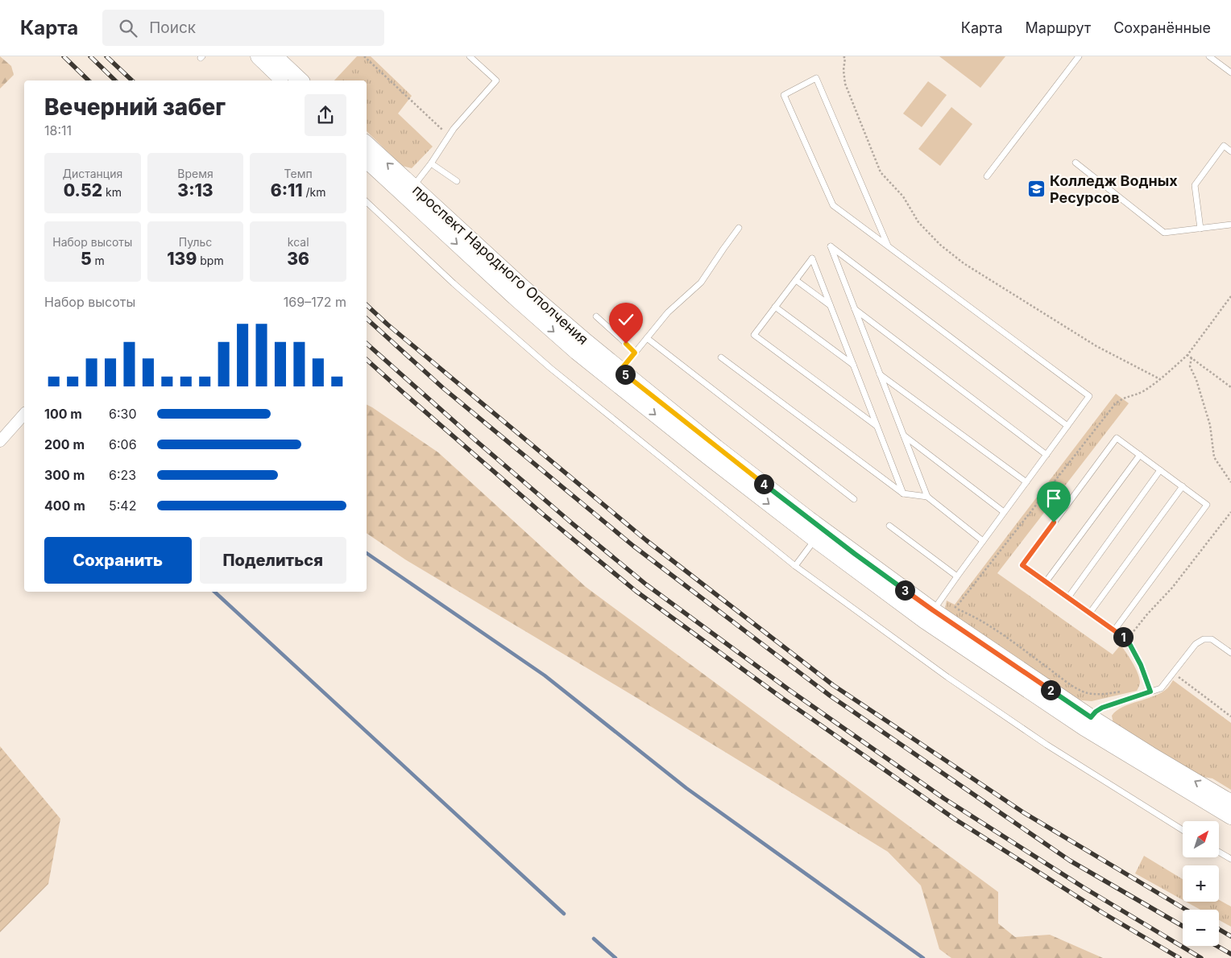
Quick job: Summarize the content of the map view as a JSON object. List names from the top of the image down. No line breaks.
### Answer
{"streets":{"main road":["проспект Народного Ополчения"]},"places":{"school or university":["Колледж Водных Ресурсов"]},"north":"top right","page":{"header":"Карта","search":"Поиск","nav":["Карта","Маршрут","Сохранённые"],"heading":["Вечерний забег","18:11"],"stats":[["Дистанция","0.52 km"],["Время","3:13"],["Темп","6:11 /km"],["Набор высоты","5 m"],["Пульс","139 bpm"],["kcal","36"]],"chart":["Набор высоты","169–172 m"],"pins":["5","4","3","1","2"],"list":[{"name":"100 m","note":"6:30"},{"name":"200 m","note":"6:06"},{"name":"300 m","note":"6:23"},{"name":"400 m","note":"5:42"}],"buttons":["Сохранить","Поделиться"],"map_buttons":["+","−"]}}
